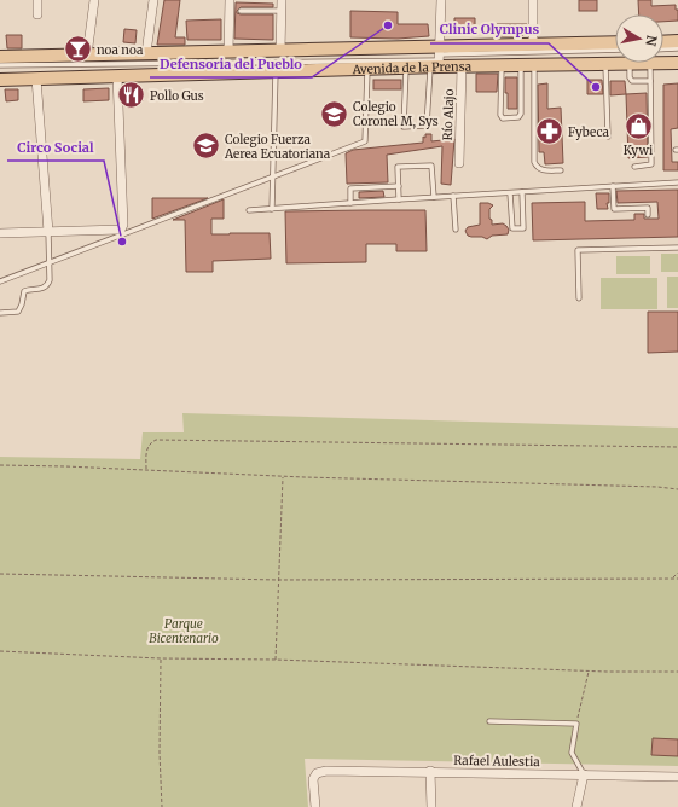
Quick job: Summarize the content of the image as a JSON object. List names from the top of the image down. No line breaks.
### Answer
{"streets":{"main road":["Avenida de la Prensa"],"street":["Río Alajo","Rafael Aulestia"]},"crossings":[["Avenida de la Prensa","Río Alajo"]],"parks":["Parque Bicentenario"],"places":{"other":["Defensoria del Pueblo","Clinic Olympus","Circo Social"],"bar":["noa noa"],"restaurant":["Pollo Gus"],"school or university":["Colegio Coronel M, Sys","Colegio Fuerza Aerea Ecuatoriana"],"shop":["Kywi"],"pharmacy":["Fybeca"]},"north":"right"}
